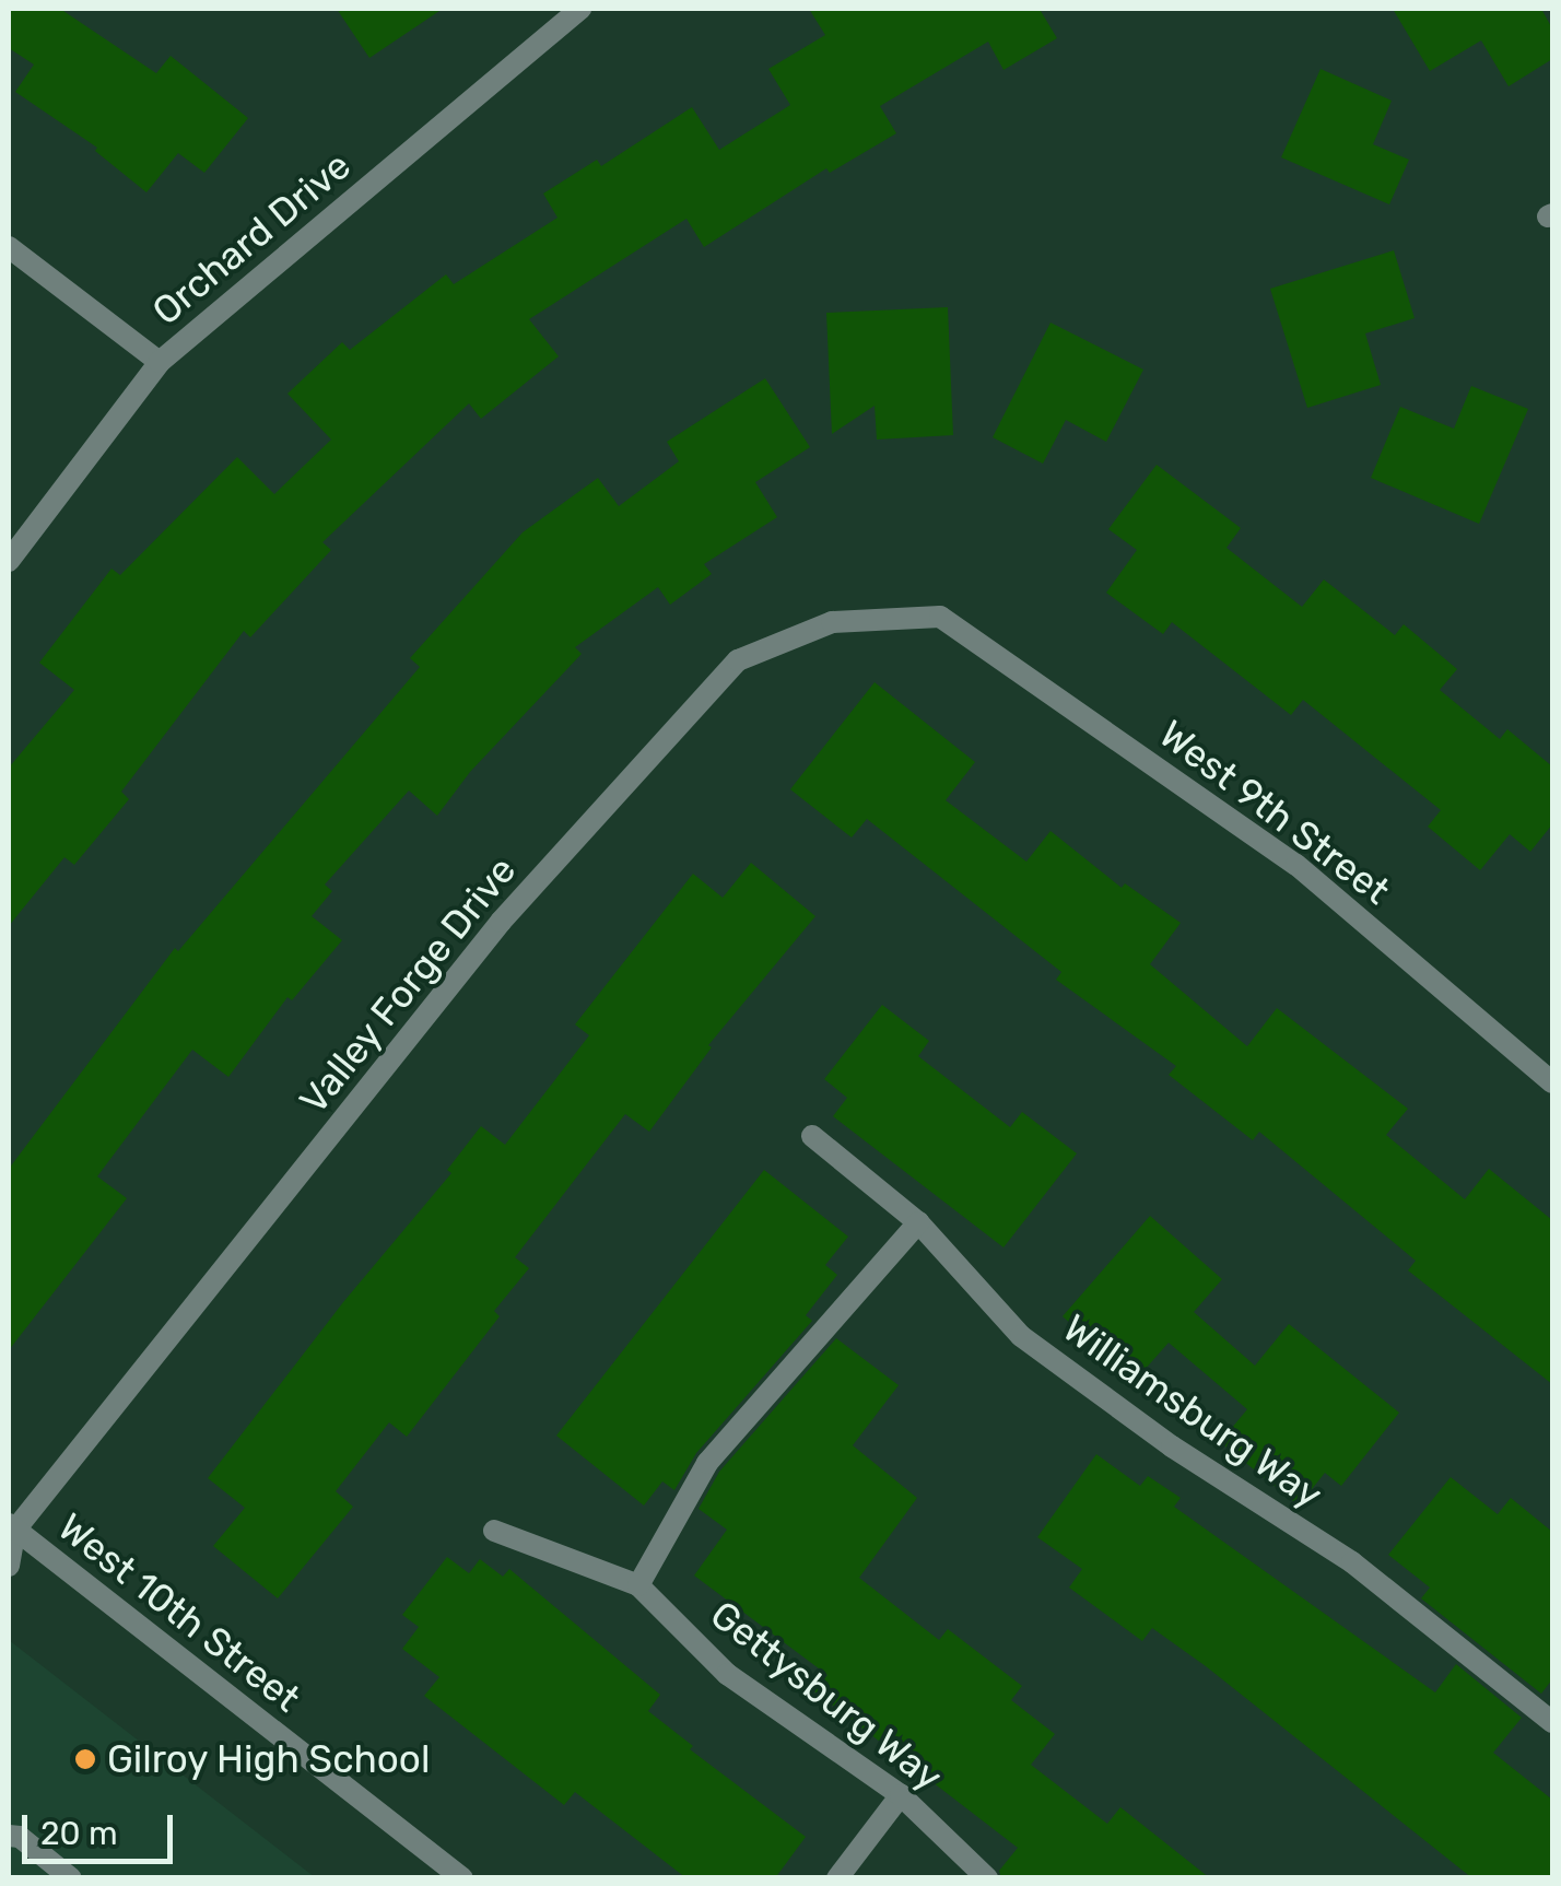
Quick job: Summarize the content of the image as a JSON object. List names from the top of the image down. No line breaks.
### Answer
{"streets":{"street":["Orchard Drive","West 9th Street","Valley Forge Drive","Williamsburg Way","West 10th Street","Gettysburg Way"]},"crossings":[["West 9th Street","Valley Forge Drive"],["Valley Forge Drive","West 10th Street"]],"places":["Gilroy High School"],"scale_bar":"20 m"}
